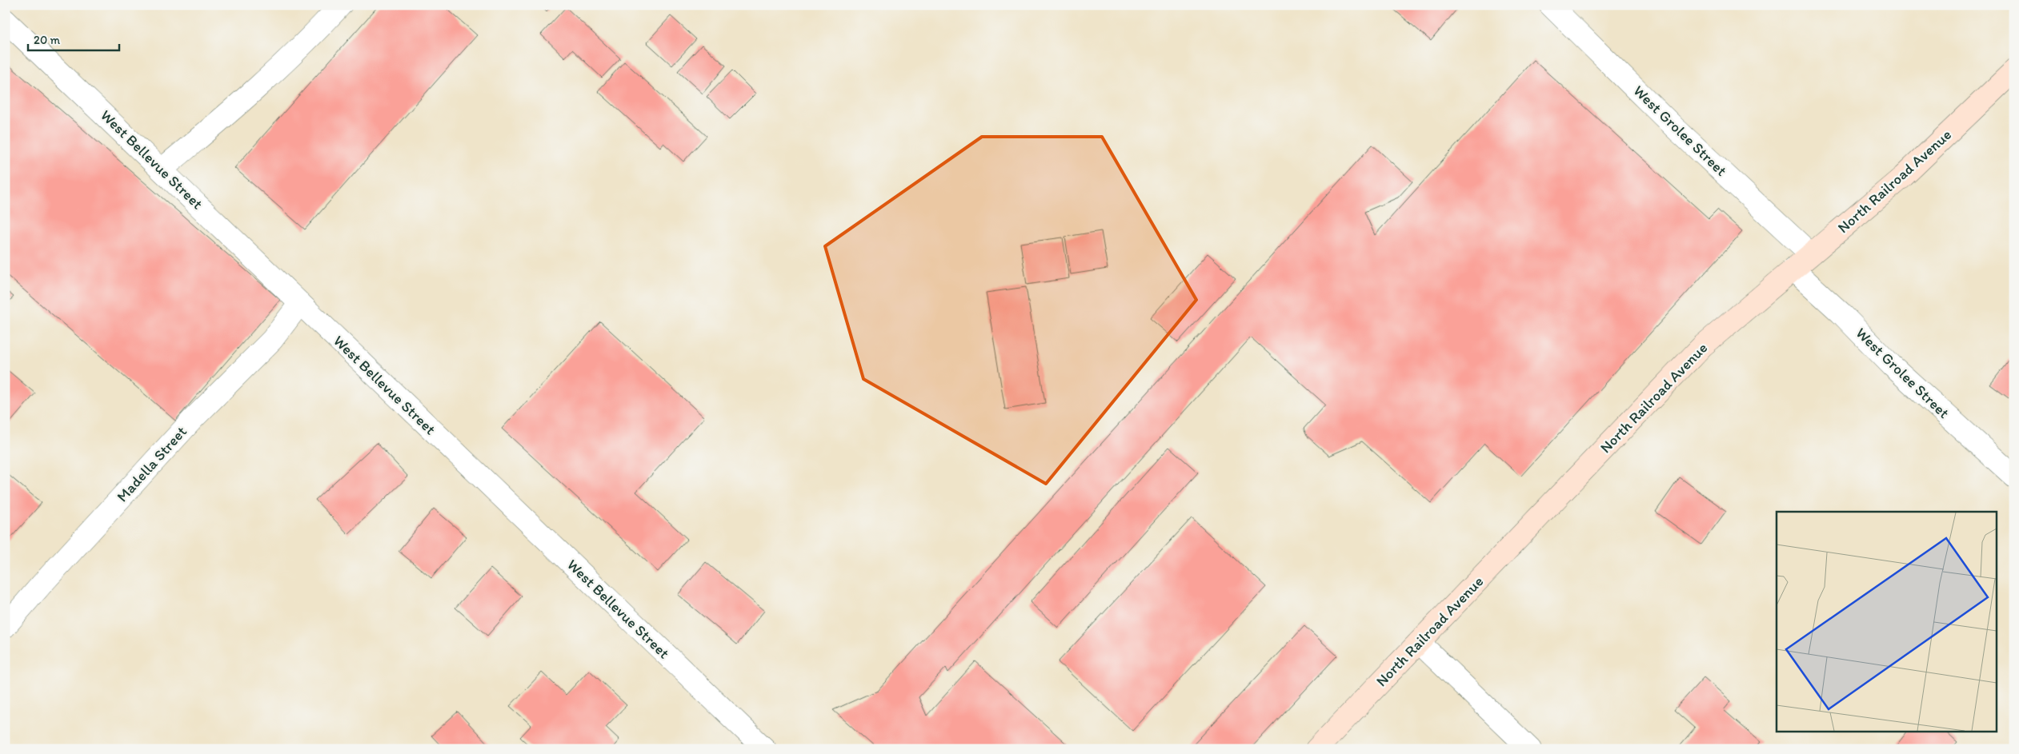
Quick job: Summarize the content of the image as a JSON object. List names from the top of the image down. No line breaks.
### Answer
{"streets":{"street":["West Grolee Street","West Bellevue Street","North Railroad Avenue","Madella Street"]},"crossings":[["West Grolee Street","North Railroad Avenue"],["West Bellevue Street","Madella Street"]],"scale_bar":"20 m"}
